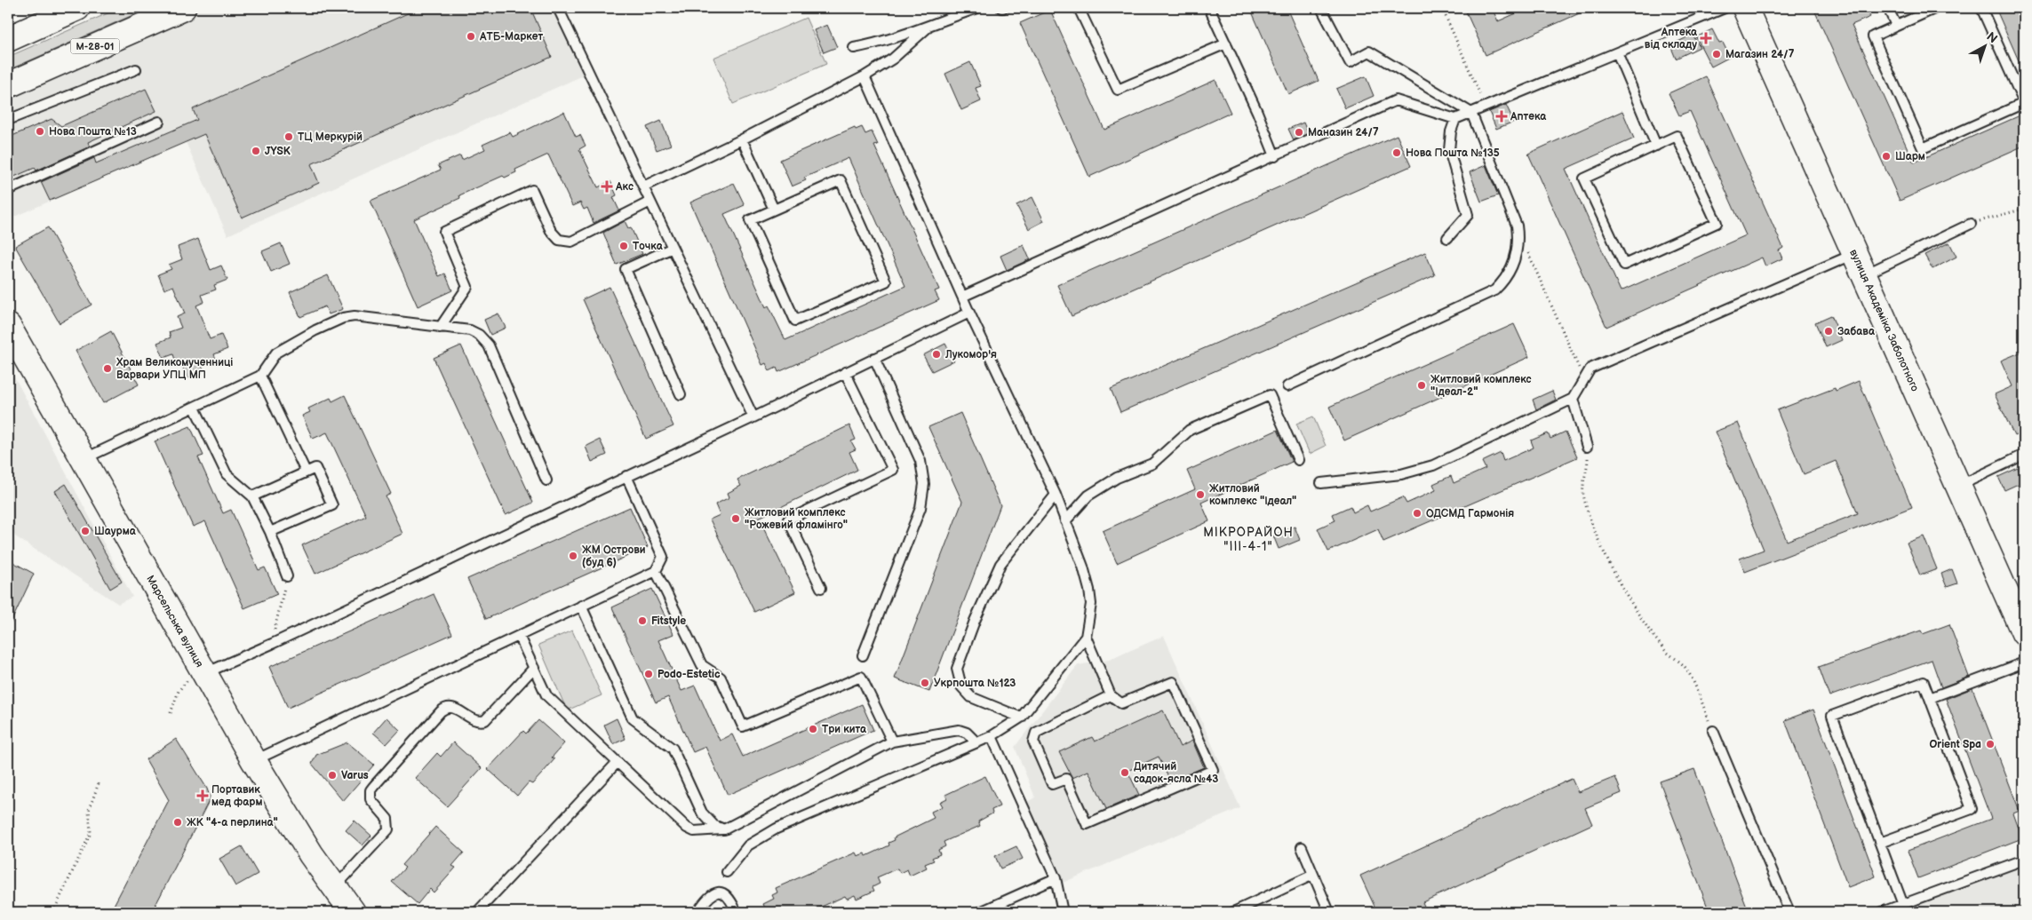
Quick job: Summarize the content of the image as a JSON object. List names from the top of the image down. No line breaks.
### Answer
{"streets":{"main road":["М-28-01","вулиця Академіка Заболотного","Марсельська вулиця"]},"districts":["МІКРОРАЙОН \"ІІІ-4-1\""],"places":{"other":["АТБ-Маркет","Магазин 24/7","Нова Пошта №13","Маназин 24/7","ТЦ Меркурій","JYSK","Нова Пошта №135","Шарм","Точка","Забава","Лукомор'я","Храм Великомученниці Варвари УПЦ МП","Житловий комплекс \"Ідеал-2\"","Житловий комплекс \"Ідеал\"","ОДСМД Гармонія","Житловий комплекс \"Рожевий фламінго\"","Шаурма","ЖМ Острови (буд 6)","Fitstyle","Podo-Estetic","Укрпошта №123","Три кита","Orient Spa","Дитячий садок-ясла №43","Varus","ЖК \"4-а перлина\""],"health":["Аптека від складу","Аптека","Акс","Портавик мед фарм"]},"north":"top right"}
